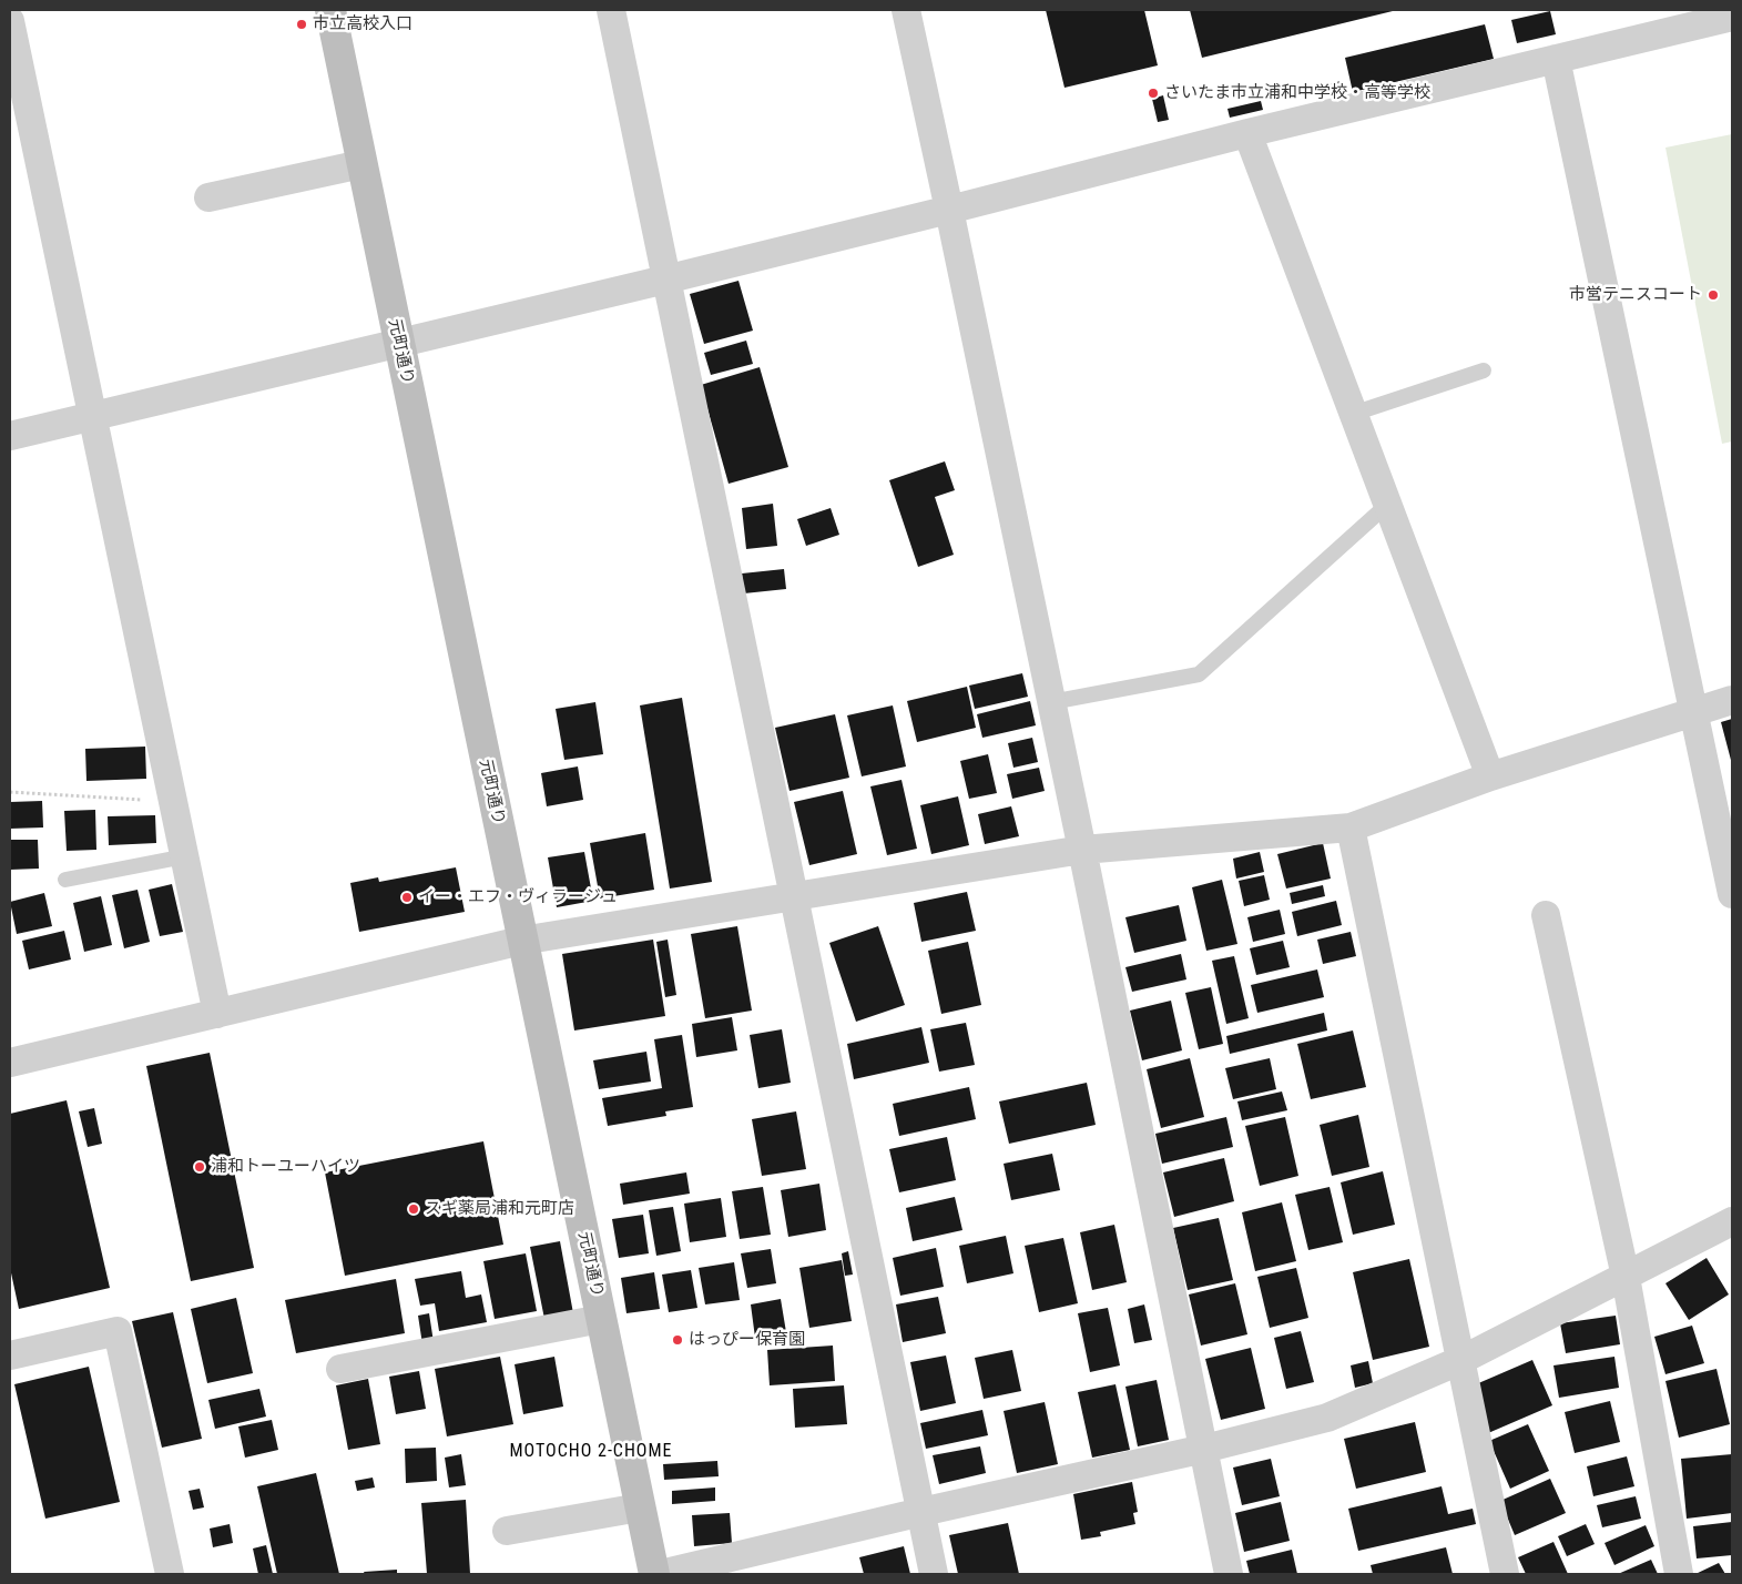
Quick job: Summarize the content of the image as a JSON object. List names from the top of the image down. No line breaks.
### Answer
{"streets":{"street":["元町通り"]},"districts":["MOTOCHO 2-CHOME"],"places":["市立高校入口","さいたま市立浦和中学校・高等学校","市営テニスコート","イー・エフ・ヴィラージュ","浦和トーユーハイツ","スギ薬局浦和元町店","はっぴー保育園"]}
